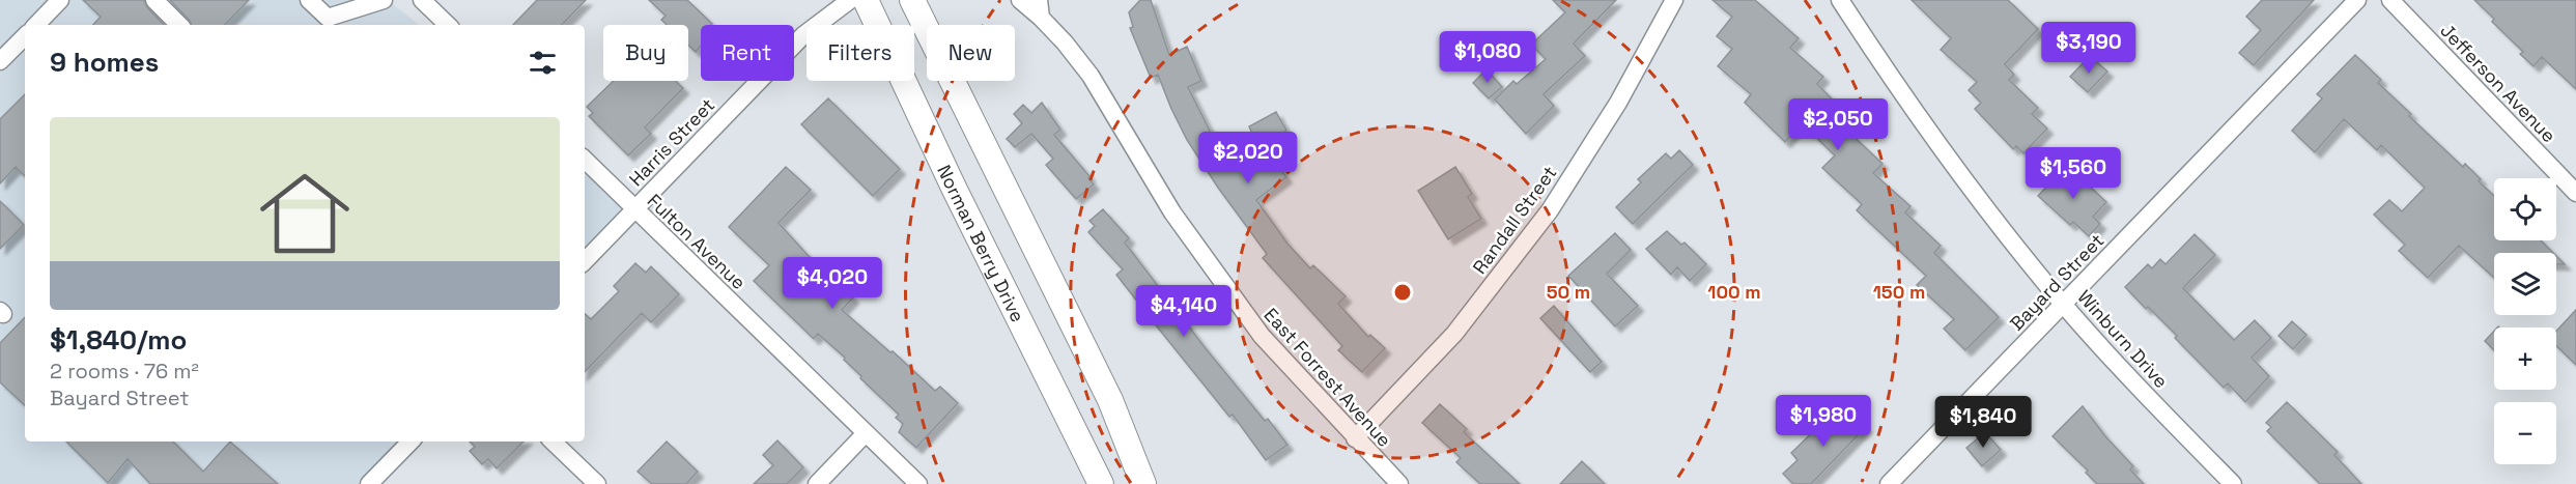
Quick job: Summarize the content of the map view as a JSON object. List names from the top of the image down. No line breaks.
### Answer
{"streets":{"main road":["Norman Berry Drive"],"street":["Jefferson Avenue","Harris Street","Randall Street","Fulton Avenue","Bayard Street","Winburn Drive","East Forrest Avenue"]},"crossings":[["Harris Street","Fulton Avenue"],["Randall Street","East Forrest Avenue"],["Bayard Street","Winburn Drive"]],"page":{"price":["$3,190","$1,080","$2,050","$2,020","$1,560","$4,020","$4,140","$1,980","$1,840"],"chip":["Buy","Rent","Filters","New"],"heading":"9 homes","list":[{"name":"$1,840/mo","note":"2 rooms · 76 m² · Bayard Street"}],"map_buttons":["+","−"]},"rings":["50 m","100 m","150 m"]}
